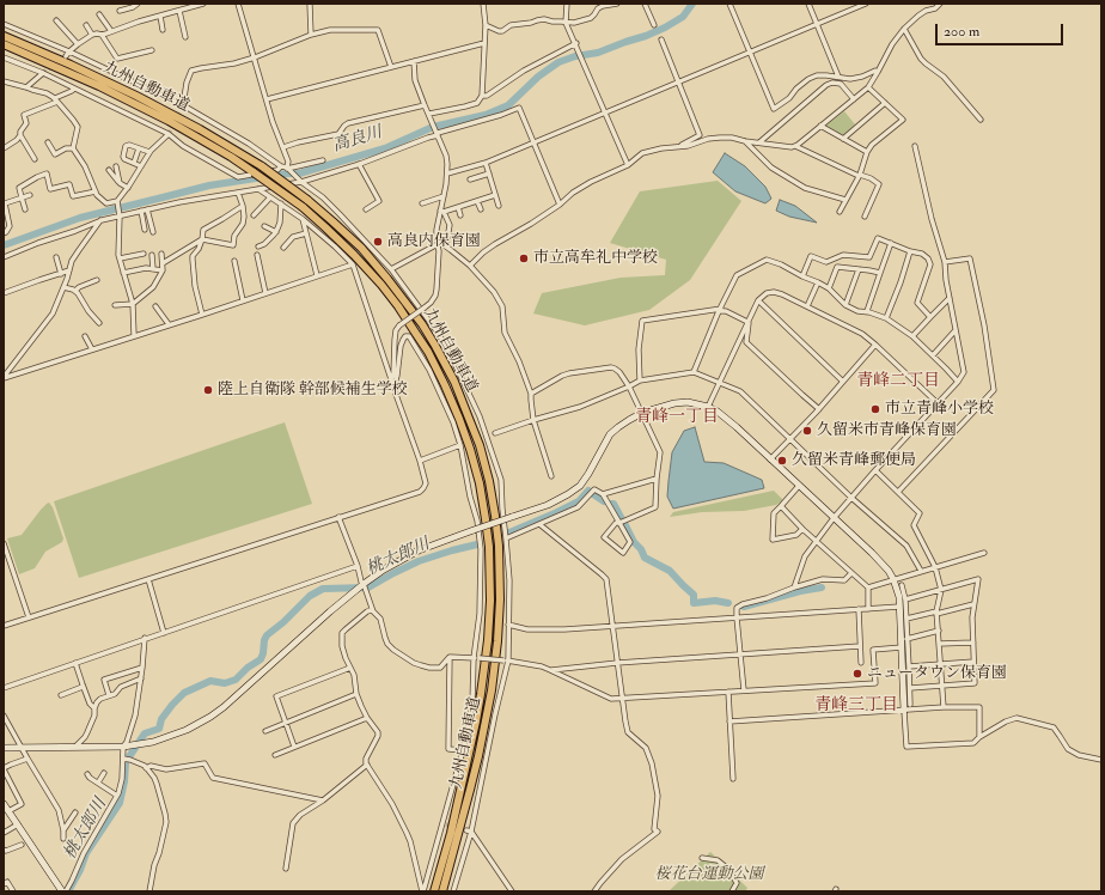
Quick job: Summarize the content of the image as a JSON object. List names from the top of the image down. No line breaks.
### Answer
{"streets":{"highway":["九州自動車道"]},"districts":["青峰二丁目","青峰一丁目","青峰三丁目"],"water":["高良川","桃太郎川"],"parks":["桜花台運動公園"],"places":["高良内保育園","市立高牟礼中学校","陸上自衛隊 幹部候補生学校","市立青峰小学校","久留米市青峰保育園","久留米青峰郵便局","ニュータウン保育園"],"scale_bar":"200 m"}
